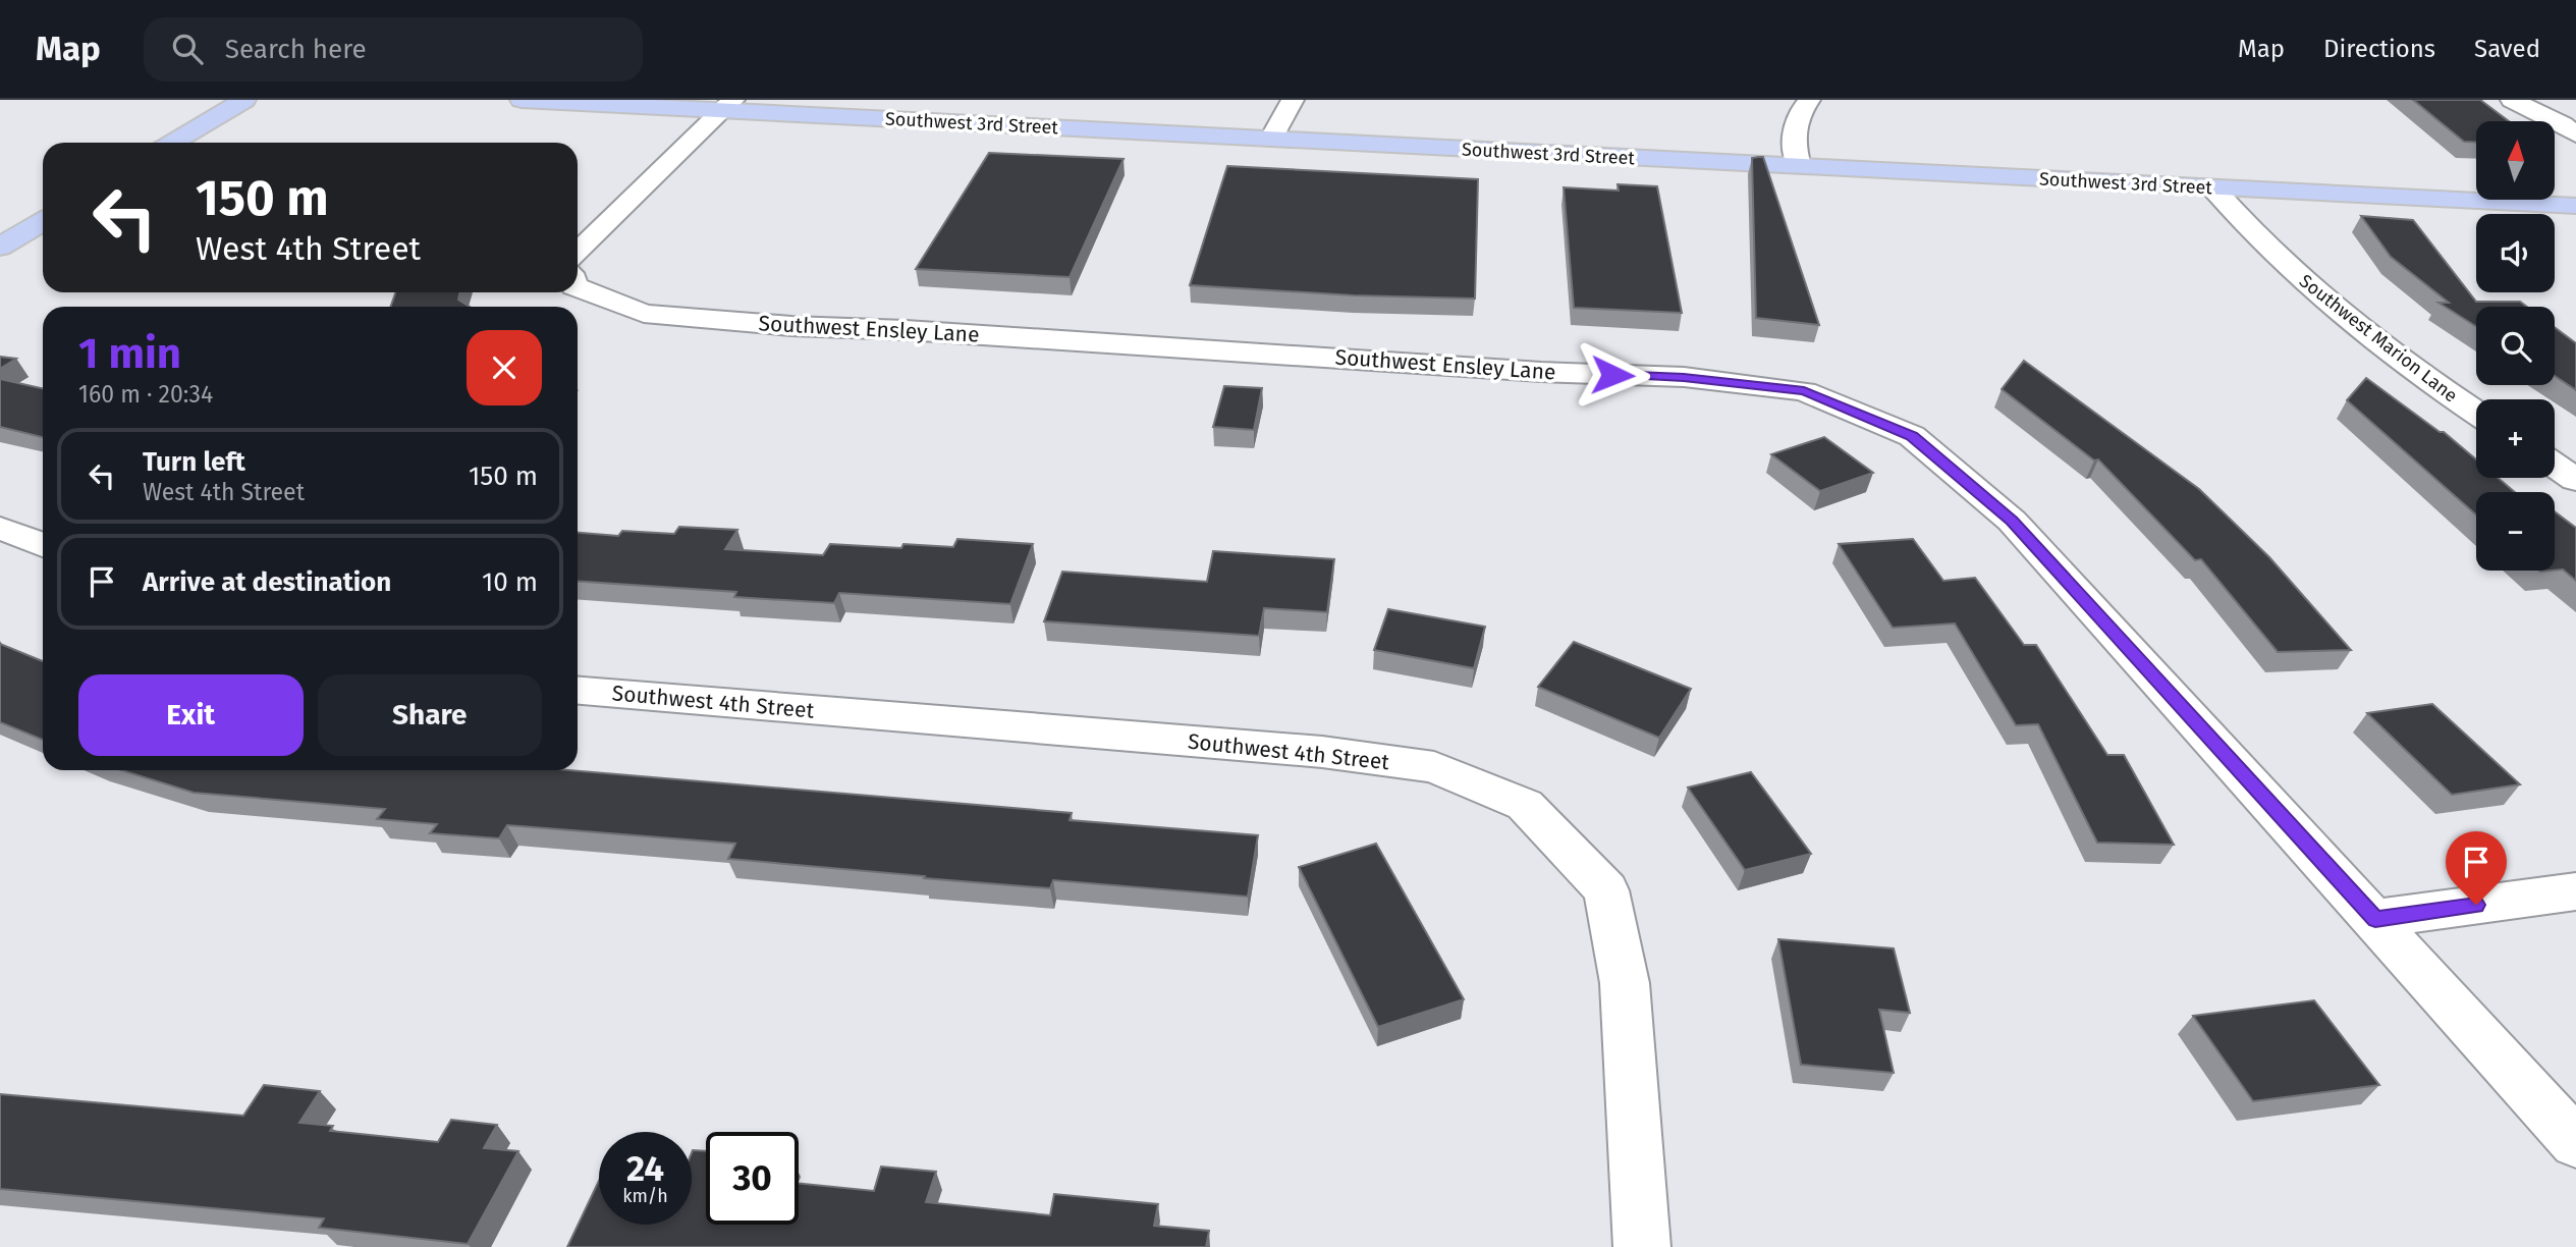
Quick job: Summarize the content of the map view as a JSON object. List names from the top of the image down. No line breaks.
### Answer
{"streets":{"main road":["Southwest 3rd Street"],"street":["Southwest Ensley Lane","Southwest Marion Lane","Southwest 4th Street"]},"crossings":[["Southwest 3rd Street","Southwest Marion Lane"]],"north":"top","page":{"header":"Map","search":"Search here","nav":["Map","Directions","Saved"],"map_buttons":["+","−"],"turn":["150 m","West 4th Street"],"heading":["1 min","160 m · 20:34"],"list":[{"name":"Turn left","note":"West 4th Street","value":"150 m"},{"name":"Arrive at destination","value":"10 m"}],"buttons":["Exit","Share"],"speed":"24 km/h","limit":"30"}}
